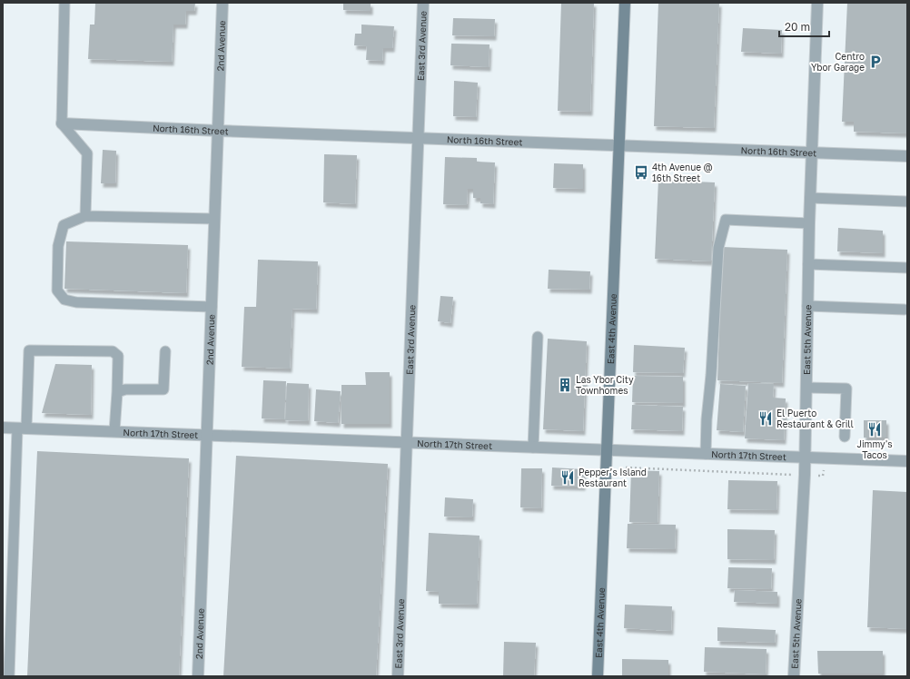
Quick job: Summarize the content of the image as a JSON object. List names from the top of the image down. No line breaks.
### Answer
{"streets":{"street":["2nd Avenue","East 3rd Avenue","North 16th Street","East 4th Avenue","East 5th Avenue","North 17th Street"]},"crossings":[["2nd Avenue","North 16th Street"],["2nd Avenue","North 17th Street"],["East 3rd Avenue","North 16th Street"],["East 3rd Avenue","North 17th Street"],["North 16th Street","East 4th Avenue"],["North 16th Street","East 5th Avenue"],["East 4th Avenue","North 17th Street"],["East 5th Avenue","North 17th Street"]],"places":{"parking":["Centro Ybor Garage"],"bus stop":["4th Avenue @ 16th Street"],"building":["Las Ybor City Townhomes"],"restaurant":["El Puerto Restaurant & Grill","Jimmy's Tacos","Pepper’s Island Restaurant"]},"scale_bar":"20 m"}
